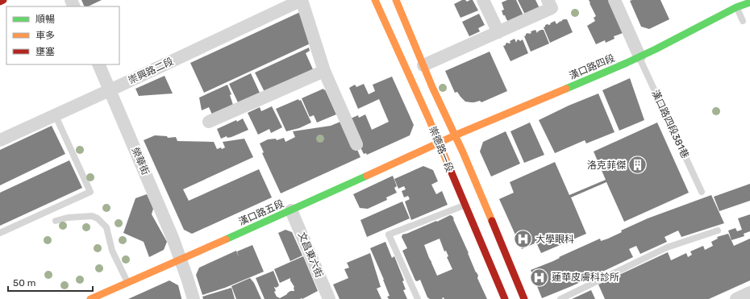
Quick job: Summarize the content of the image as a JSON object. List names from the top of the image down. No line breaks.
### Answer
{"streets":{"street":["漢口路四段","崇興路二段","崇德路一段","榮華街","漢口路五段","文昌東六街"],"lane":["漢口路四段381巷"]},"crossings":[["漢口路四段","漢口路四段381巷"],["漢口路四段","崇德路一段"],["漢口路四段","漢口路五段"],["崇興路二段","榮華街"],["崇德路一段","漢口路五段"],["榮華街","漢口路五段"],["漢口路五段","文昌東六街"]],"places":{"building":["洛克菲傑"],"hospital":["大學眼科","蓮華皮膚科診所"]},"legend":["順暢","車多","壅塞"],"scale_bar":"50 m"}
